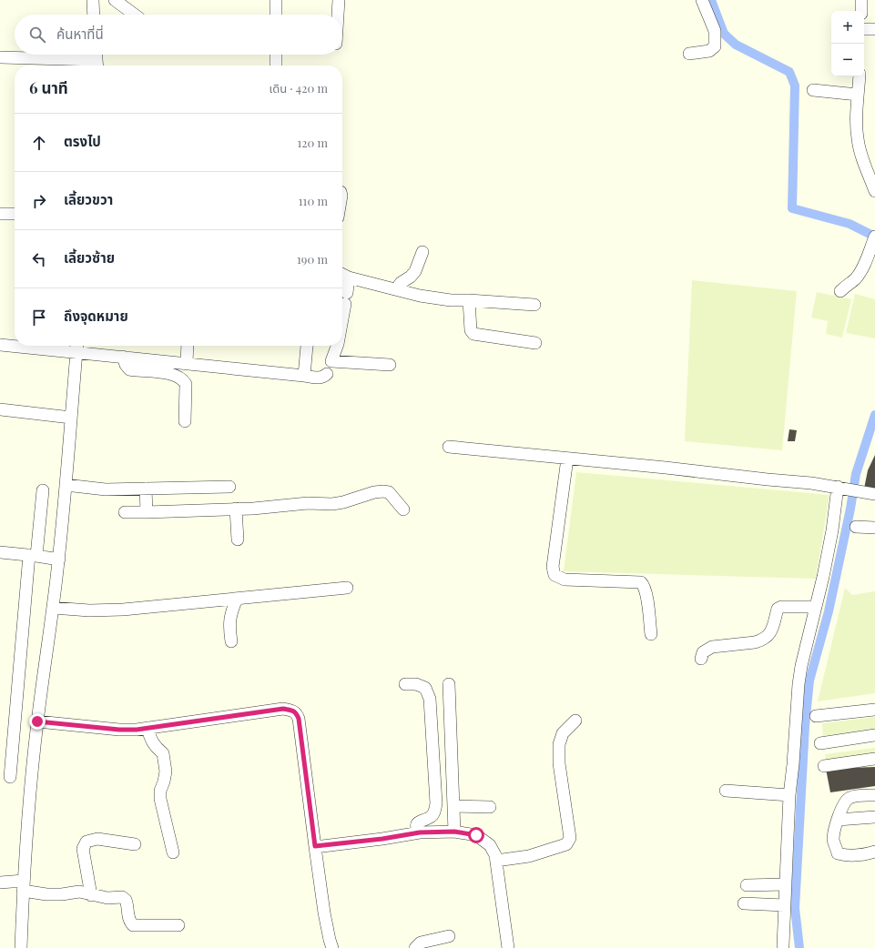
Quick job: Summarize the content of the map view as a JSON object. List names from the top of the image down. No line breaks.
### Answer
{"page":{"map_buttons":["+","−"],"search":"ค้นหาที่นี่","heading":["6 นาที","เดิน · 420 m"],"list":[["ตรงไป","120 m"],["เลี้ยวขวา","110 m"],["เลี้ยวซ้าย","190 m"],"ถึงจุดหมาย"]}}
